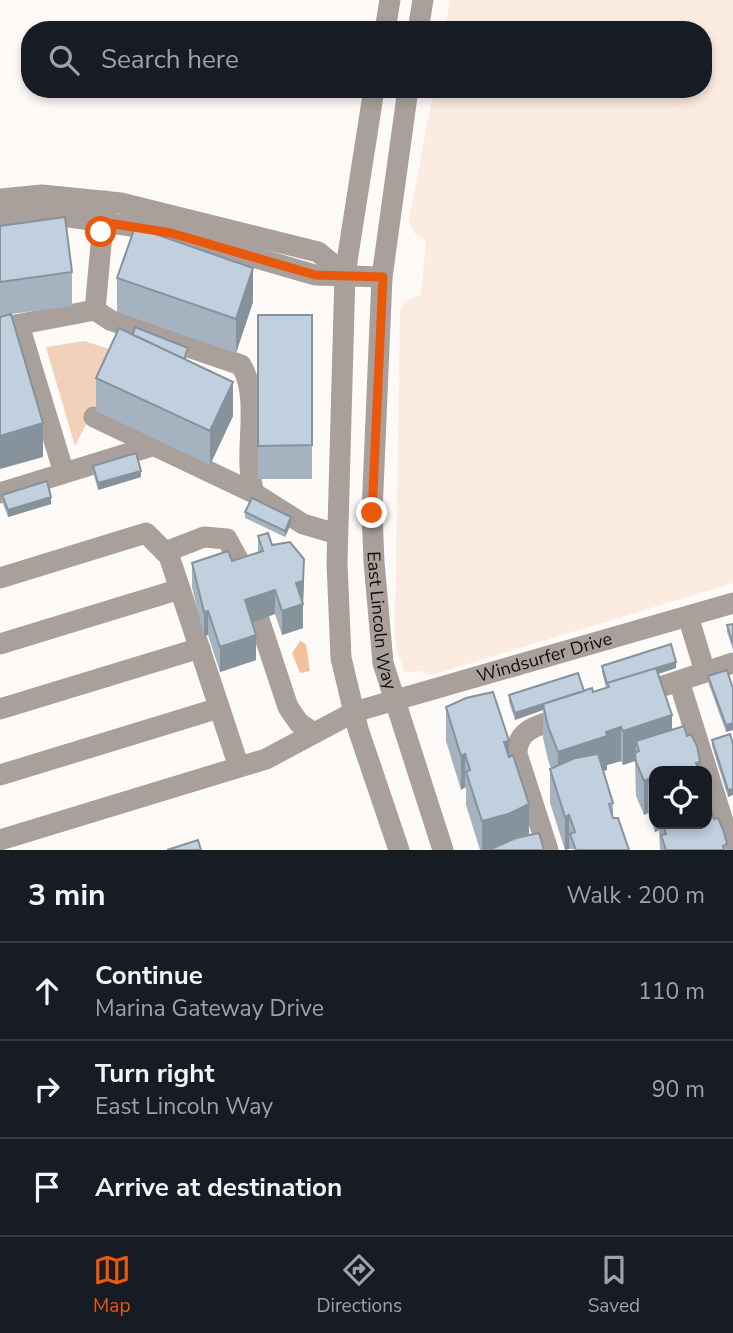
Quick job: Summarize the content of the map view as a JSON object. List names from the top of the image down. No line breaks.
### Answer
{"streets":{"street":["East Lincoln Way","Windsurfer Drive"]},"crossings":[["East Lincoln Way","Windsurfer Drive"]],"page":{"search":"Search here","heading":["3 min","Walk · 200 m"],"list":[["Continue","Marina Gateway Drive","110 m"],["Turn right","East Lincoln Way","90 m"],"Arrive at destination"],"nav":["Map","Directions","Saved"]}}
